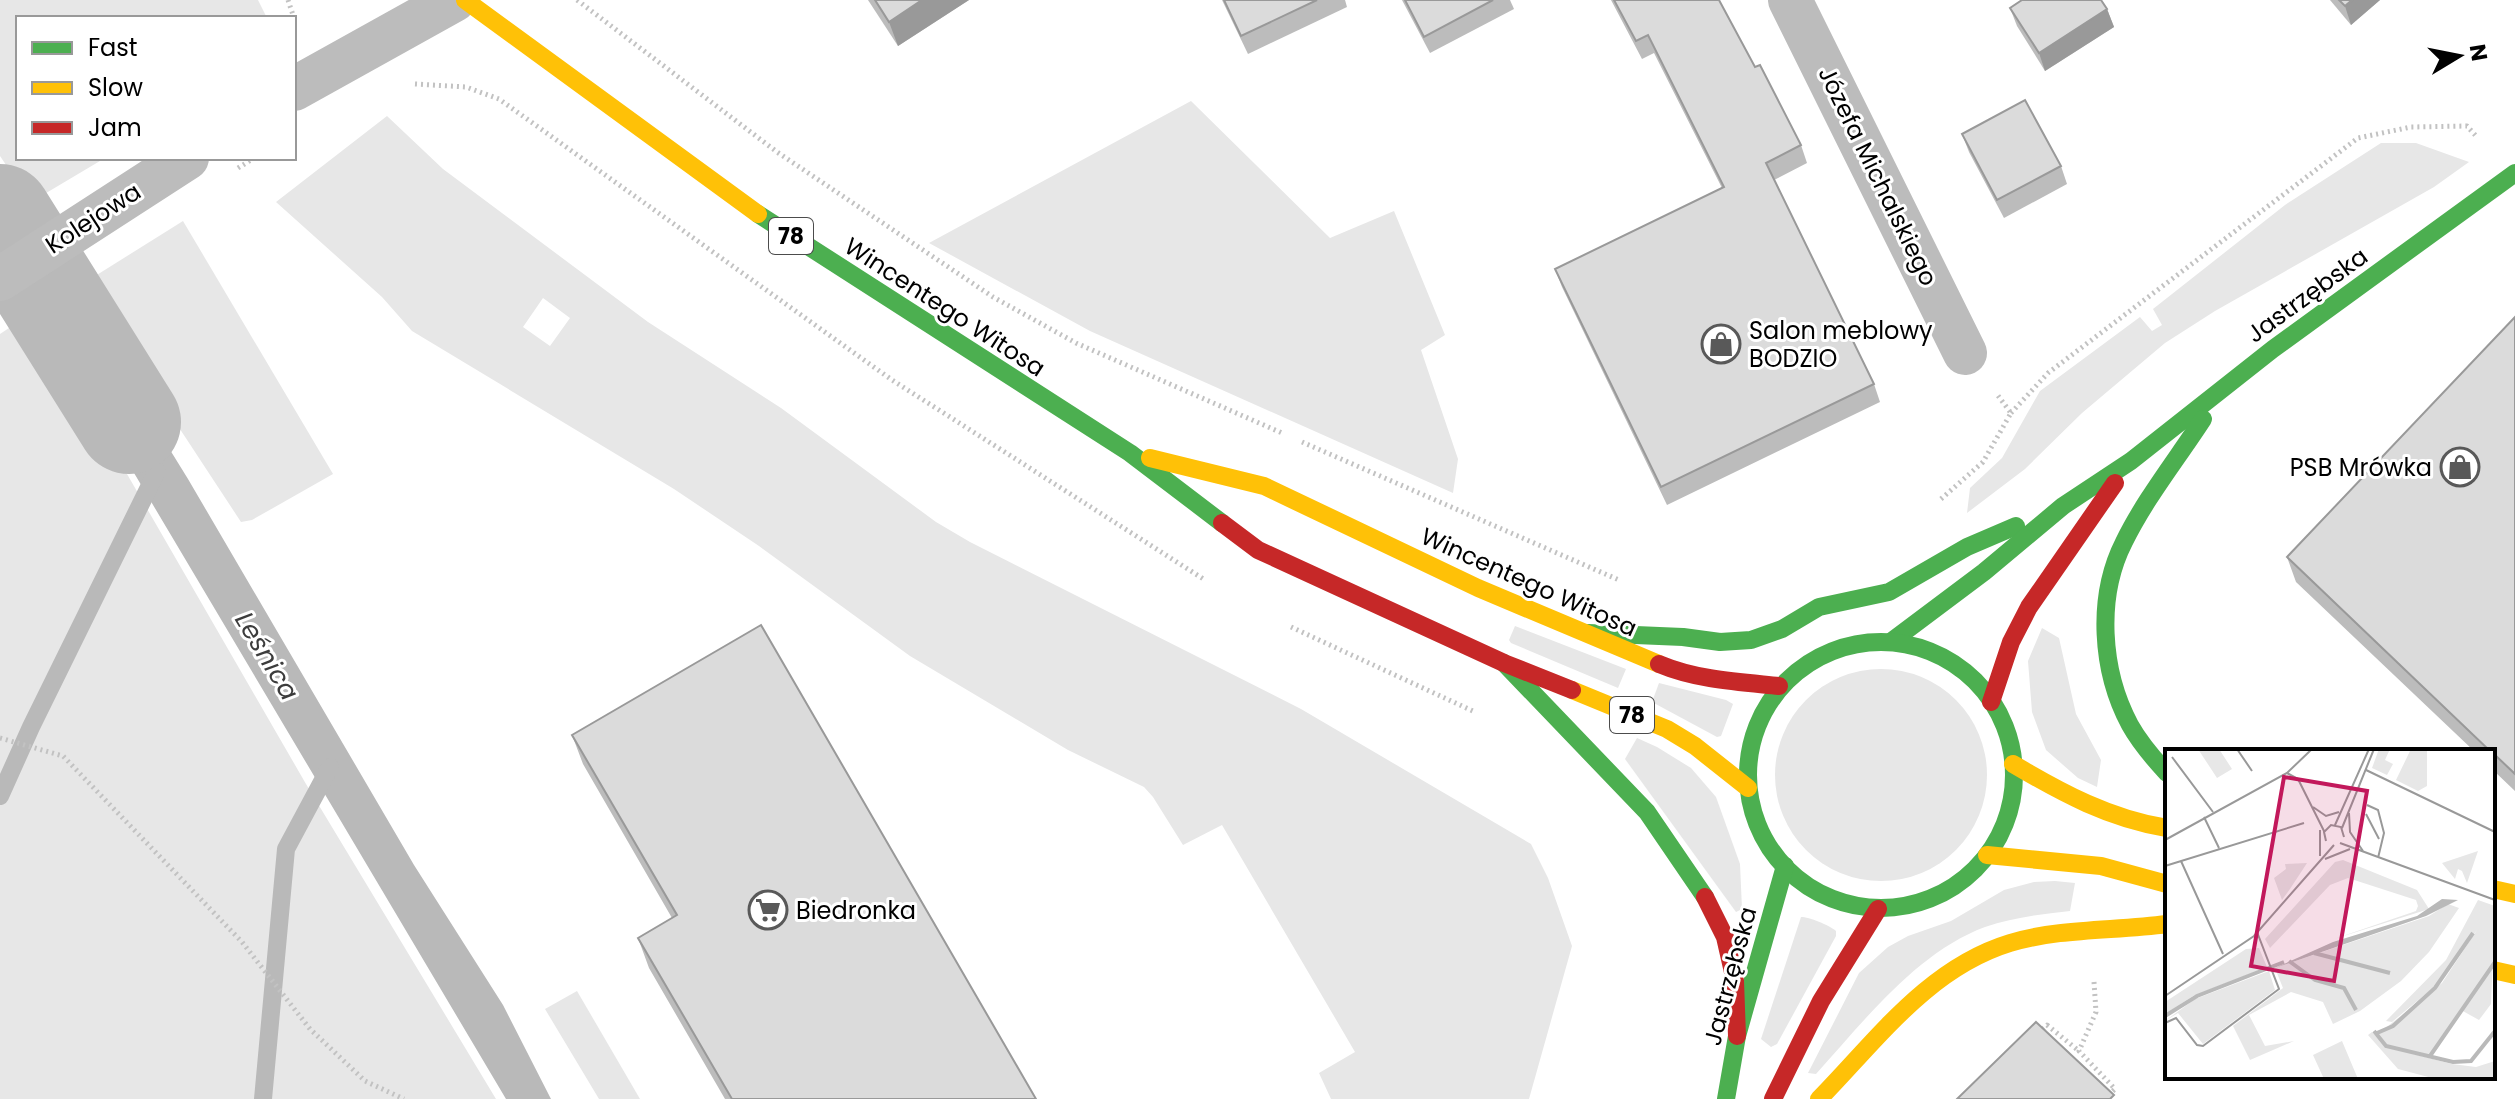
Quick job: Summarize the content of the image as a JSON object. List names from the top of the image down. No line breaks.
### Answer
{"streets":{"main road":["78","Jastrzębska","Wincentego Witosa"],"street":["Józefa Michalskiego","Kolejowa"]},"crossings":[["Jastrzębska","Wincentego Witosa"]],"water":["Leśnica"],"places":{"shop":["Salon meblowy BODZIO","PSB Mrówka"],"supermarket":["Biedronka"]},"legend":["Fast","Slow","Jam"],"north":"right"}
